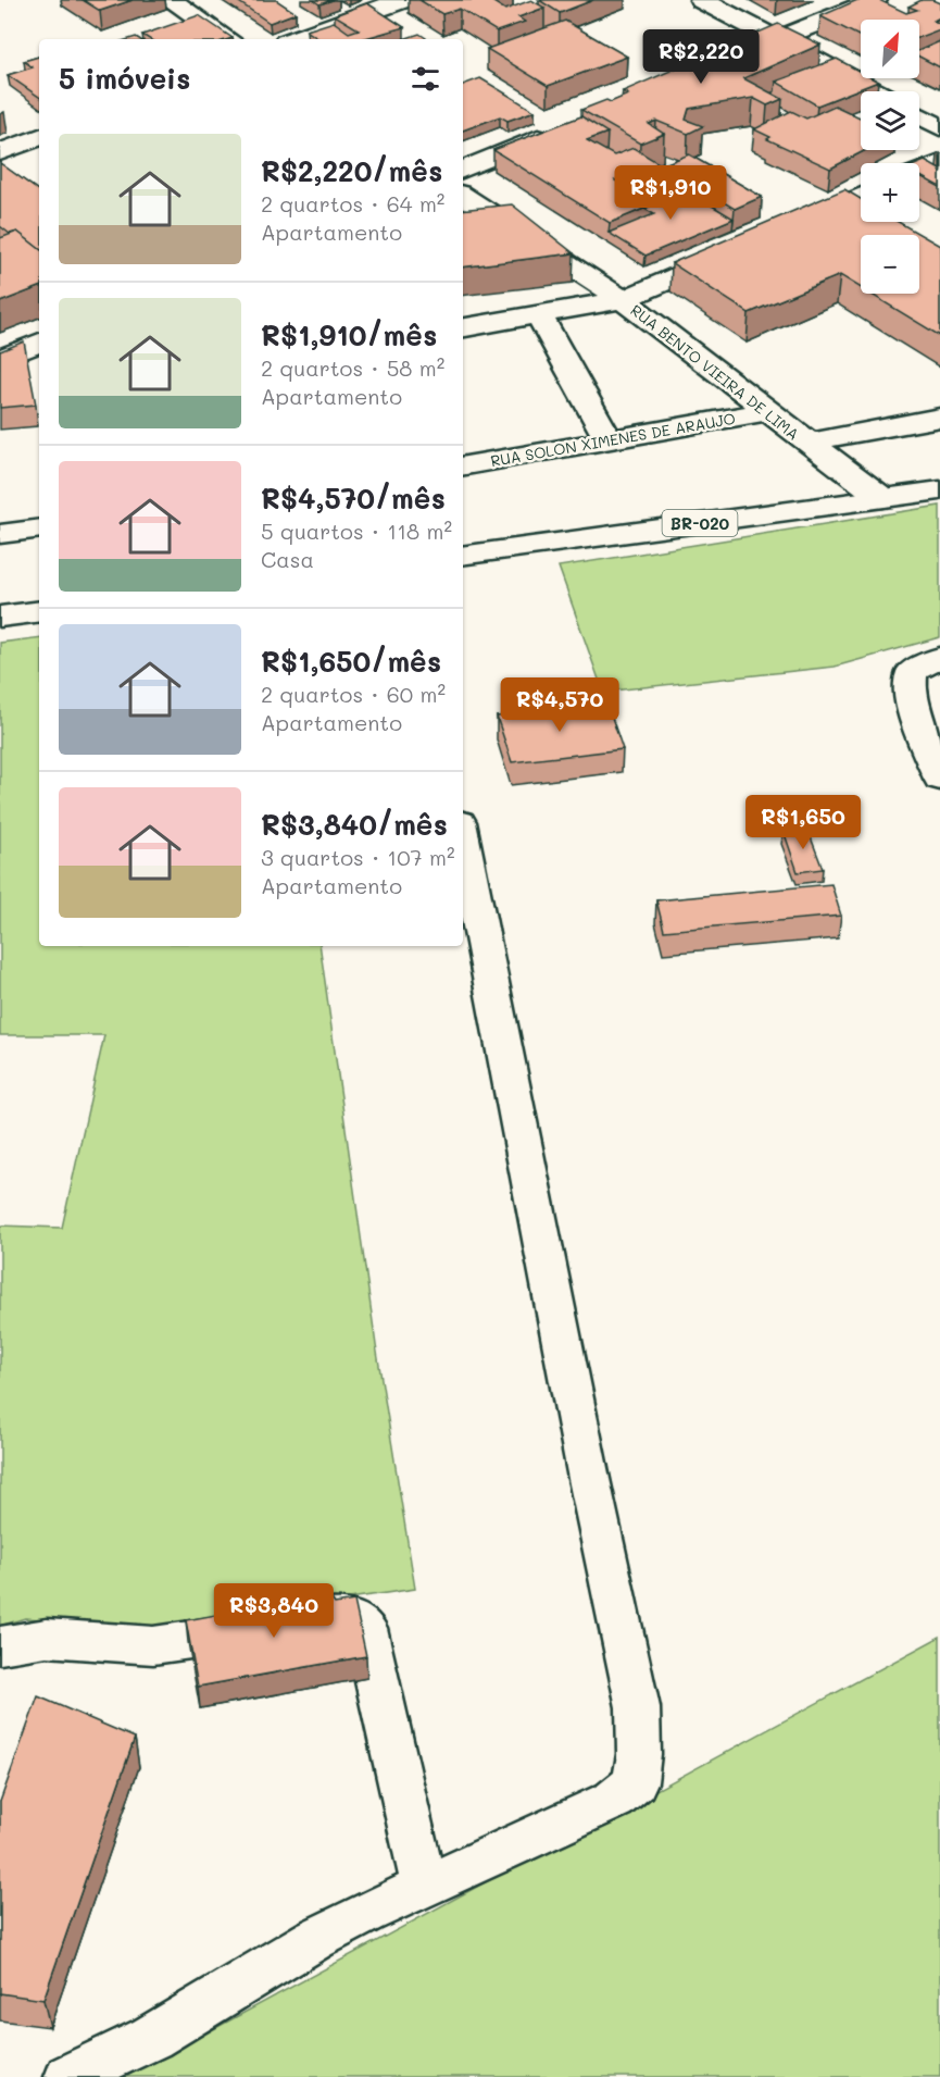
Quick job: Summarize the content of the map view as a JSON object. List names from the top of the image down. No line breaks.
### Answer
{"streets":{"main road":["RUA BENTO VIEIRA DE LIMA","RUA SOLON XIMENES DE ARAUJO","BR-020"]},"crossings":[["RUA BENTO VIEIRA DE LIMA","RUA SOLON XIMENES DE ARAUJO"],["RUA BENTO VIEIRA DE LIMA","BR-020"]],"north":"top right","page":{"map_buttons":["+","−"],"price":["R$2,220","R$1,910","R$4,570","R$1,650","R$3,840"],"heading":"5 imóveis","list":[{"name":"R$2,220/mês","note":"2 quartos · 64 m² · Apartamento"},{"name":"R$1,910/mês","note":"2 quartos · 58 m² · Apartamento"},{"name":"R$4,570/mês","note":"5 quartos · 118 m² · Casa"},{"name":"R$1,650/mês","note":"2 quartos · 60 m² · Apartamento"},{"name":"R$3,840/mês","note":"3 quartos · 107 m² · Apartamento"}]}}
